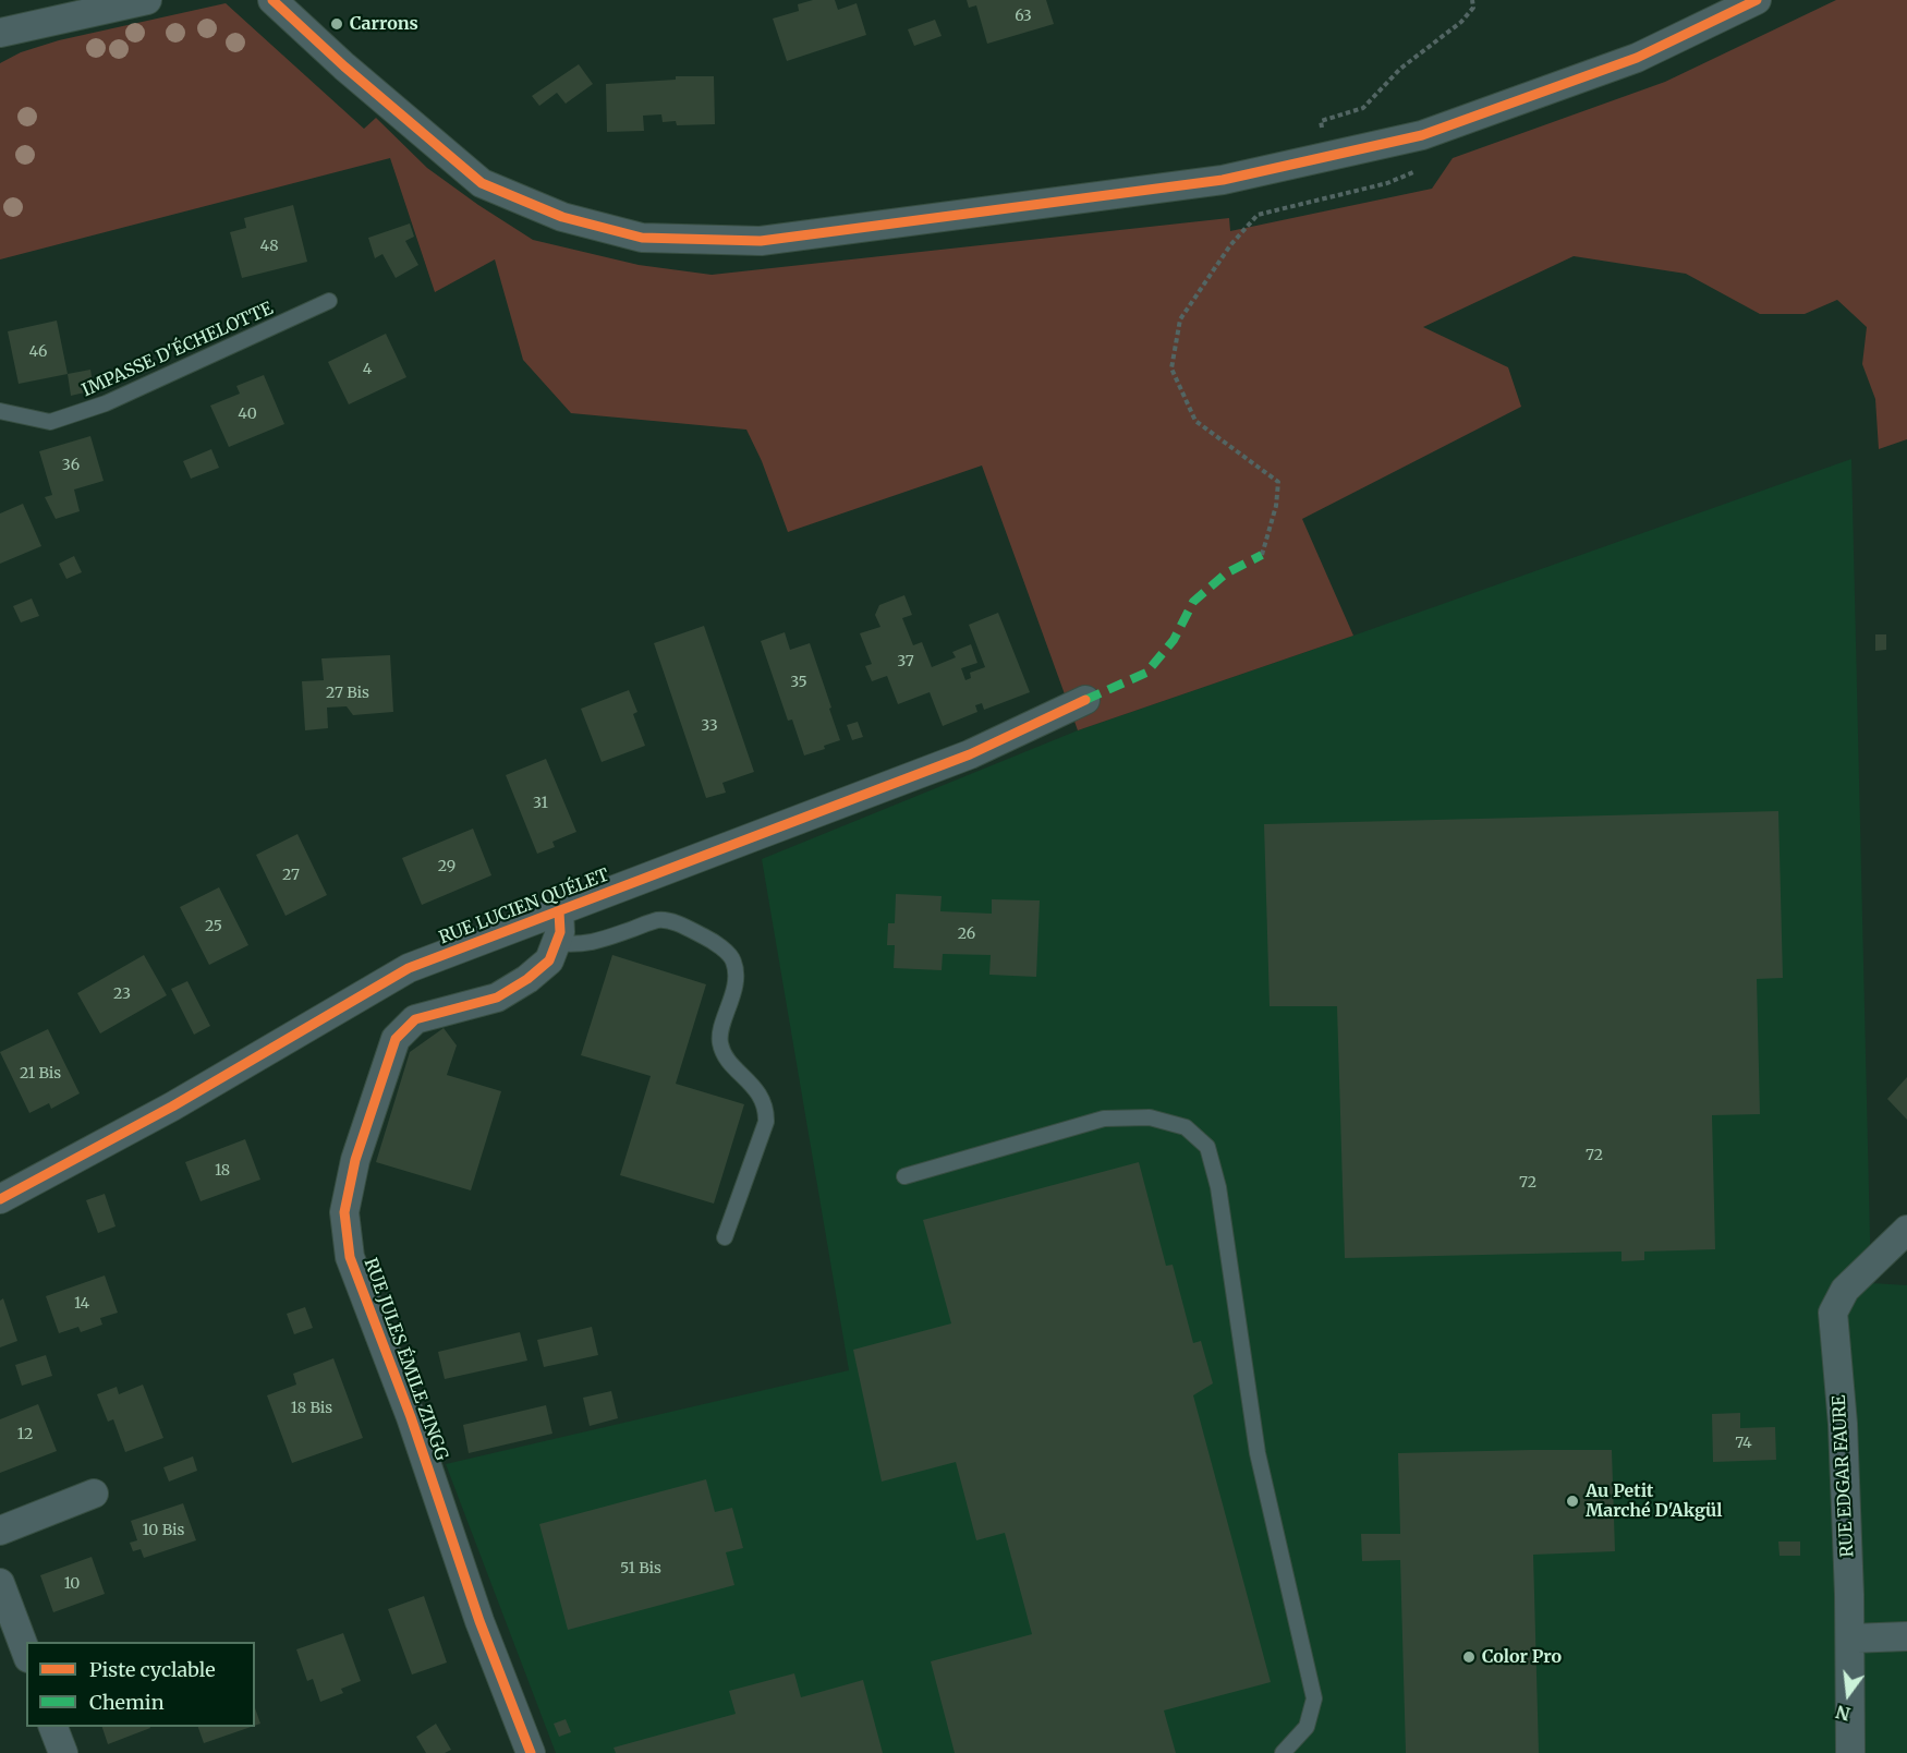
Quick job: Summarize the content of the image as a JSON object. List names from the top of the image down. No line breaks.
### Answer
{"streets":{"street":["RUE LUCIEN QUÉLET","RUE JULES ÉMILE ZINGG","RUE EDGAR FAURE"],"lane":["IMPASSE D'ÉCHELOTTE"]},"places":["Carrons","Au Petit Marché D'Akgül","Color Pro"],"house_numbers":["63","48","46","4","40","36","37","35","27 Bis","33","31","29","27","25","26","23","21 Bis","72","18","72","14","18 Bis","12","74","10 Bis","51 Bis","10"],"legend":["Piste cyclable","Chemin"],"north":"bottom"}
